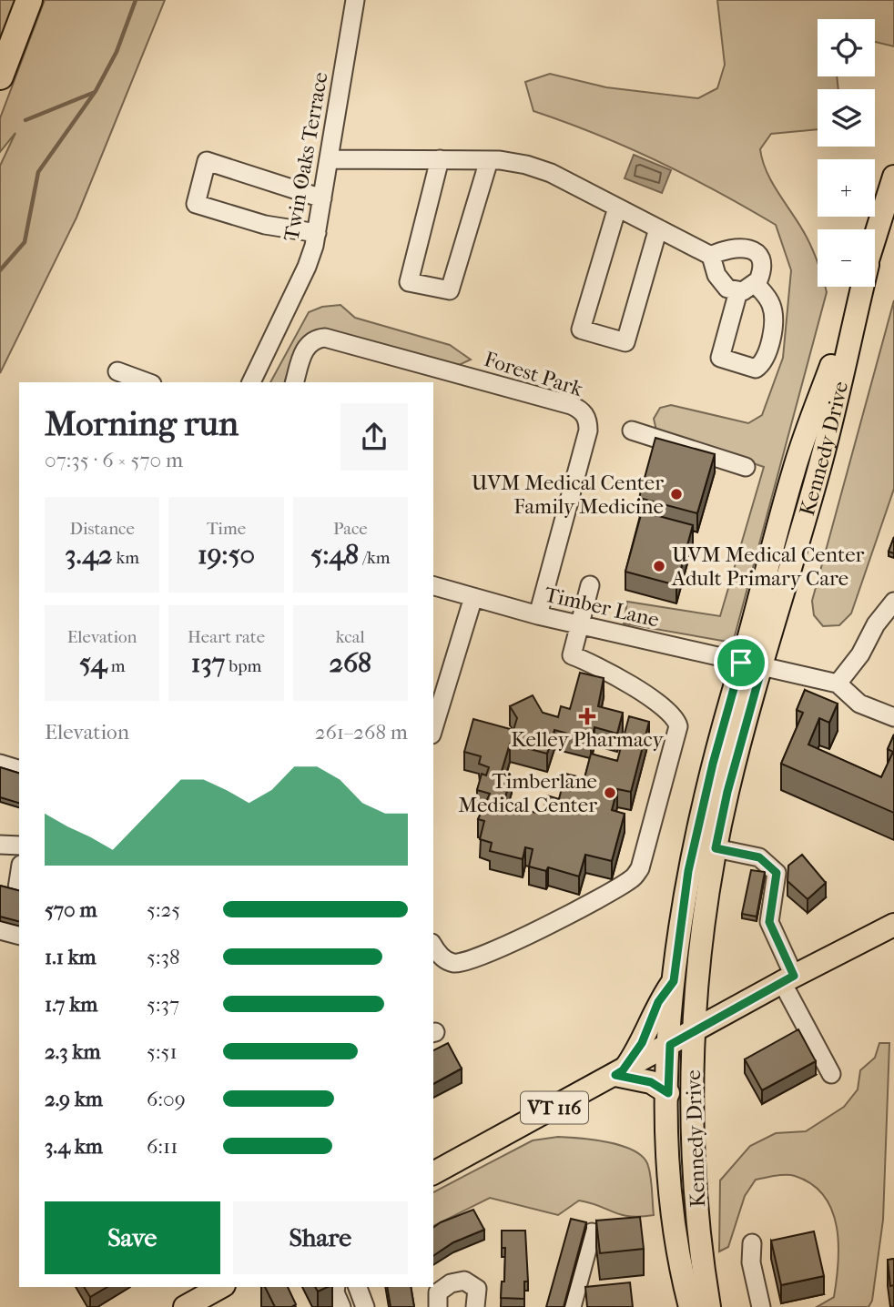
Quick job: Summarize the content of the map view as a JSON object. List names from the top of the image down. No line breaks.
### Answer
{"streets":{"main road":["Kennedy Drive","VT 116"],"street":["Twin Oaks Terrace","Forest Park","Timber Lane"]},"crossings":[["Forest Park","Timber Lane"],["Kennedy Drive","Timber Lane"],["Kennedy Drive","VT 116"]],"places":{"other":["UVM Medical Center Family Medicine","UVM Medical Center Adult Primary Care","Timberlane Medical Center"],"health":["Kelley Pharmacy"]},"page":{"map_buttons":["+","−"],"heading":["Morning run","07:35 · 6 × 570 m"],"stats":[["Distance","3.42 km"],["Time","19:50"],["Pace","5:48 /km"],["Elevation","54 m"],["Heart rate","137 bpm"],["kcal","268"]],"chart":["Elevation","261–268 m"],"list":[{"name":"570 m","note":"5:25"},{"name":"1.1 km","note":"5:38"},{"name":"1.7 km","note":"5:37"},{"name":"2.3 km","note":"5:51"},{"name":"2.9 km","note":"6:09"},{"name":"3.4 km","note":"6:11"}],"buttons":["Save","Share"]}}
